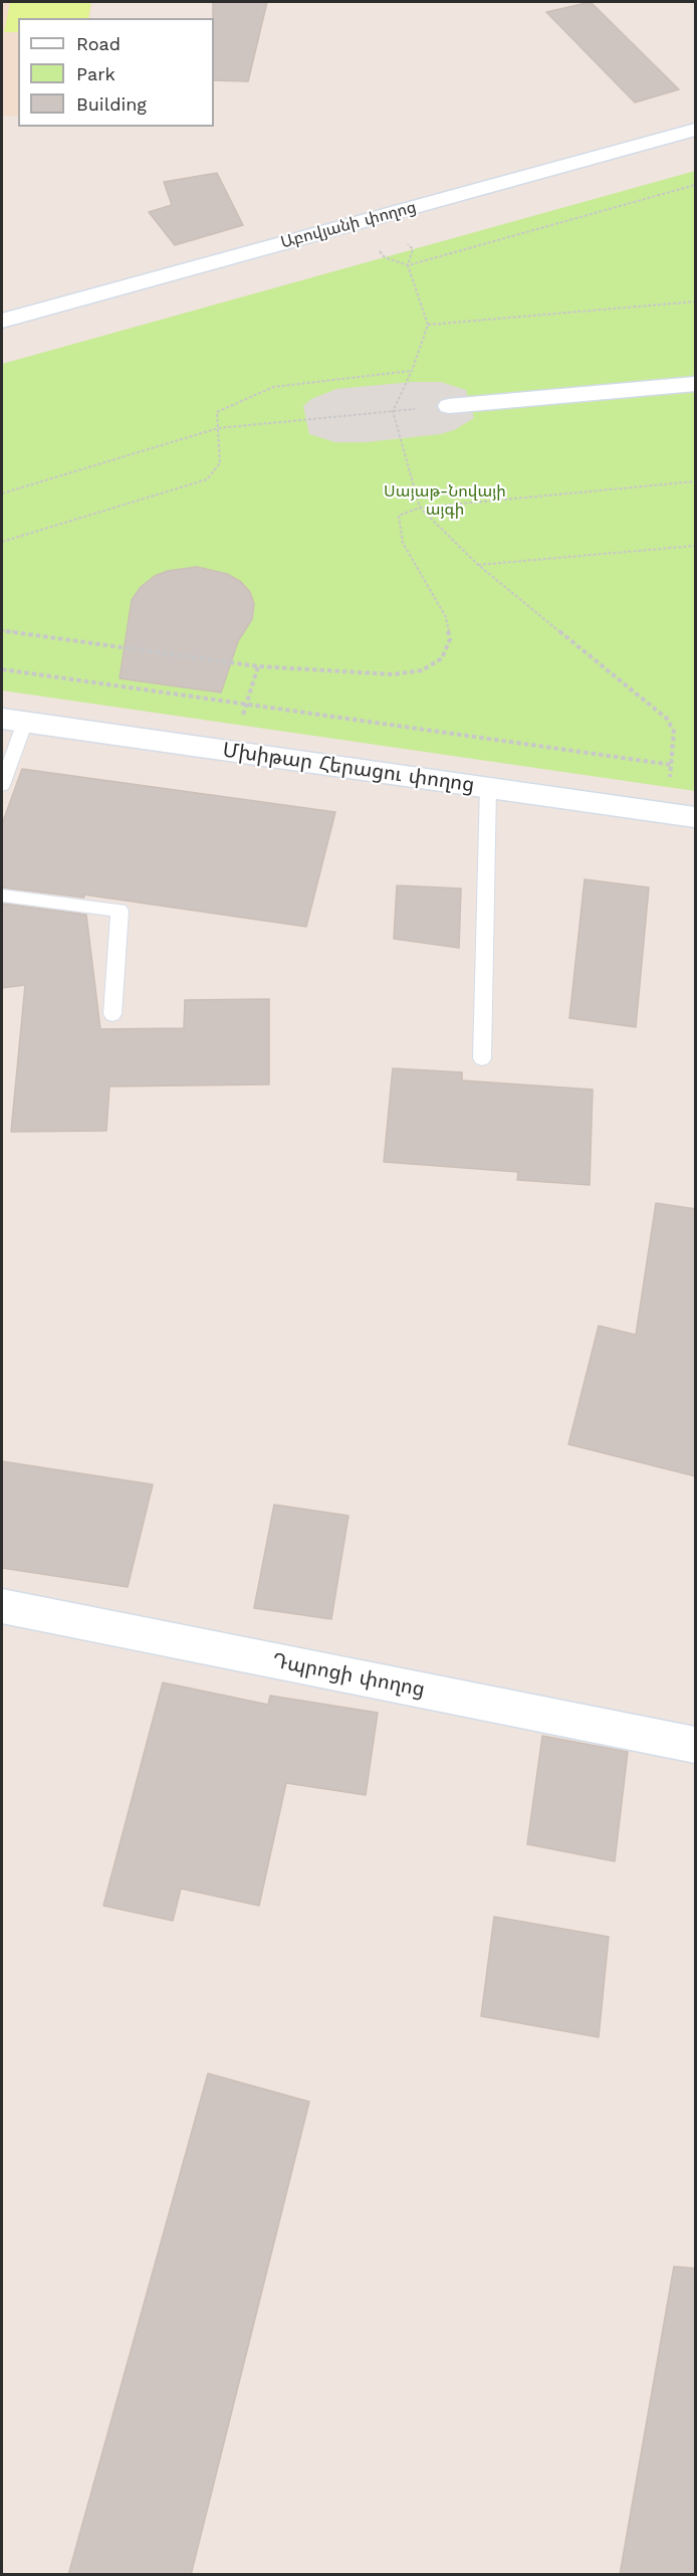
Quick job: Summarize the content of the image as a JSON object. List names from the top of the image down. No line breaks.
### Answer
{"streets":{"street":["Աբովյանի փողոց","Մխիթար Հերացու փողոց","Դպրոցի փողոց"]},"parks":["Սայաթ-Նովայի այգի"],"legend":["Road","Park","Building"]}
